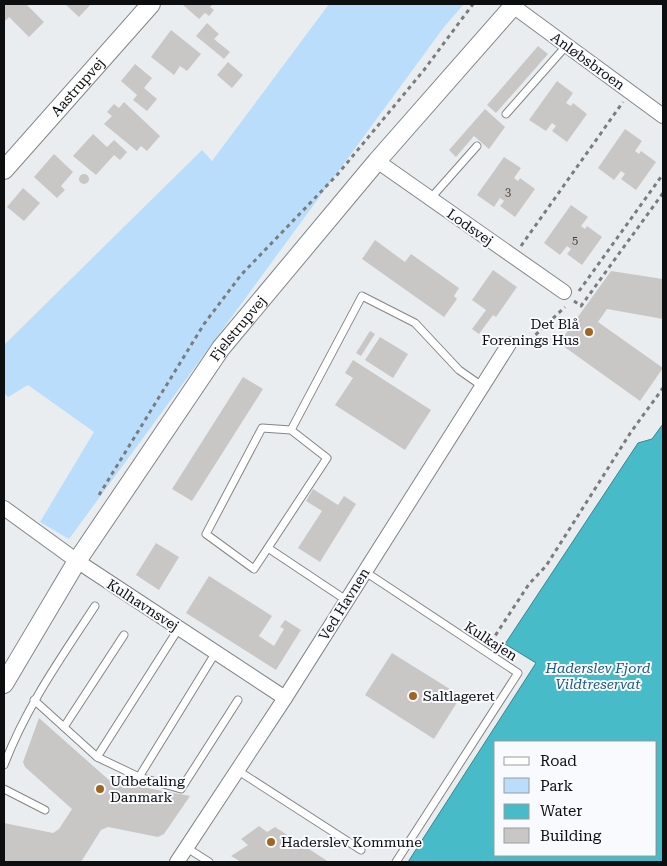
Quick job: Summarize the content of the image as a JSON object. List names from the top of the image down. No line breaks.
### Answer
{"streets":{"street":["Anløbsbroen","Aastrupvej","Lodsvej","Fjelstrupvej","Ved Havnen","Kulhavnsvej"],"lane":["Kulkajen"]},"crossings":[["Anløbsbroen","Fjelstrupvej"],["Lodsvej","Fjelstrupvej"],["Fjelstrupvej","Kulhavnsvej"],["Ved Havnen","Kulhavnsvej"],["Ved Havnen","Kulkajen"]],"parks":["Haderslev Fjord Vildtreservat"],"places":["Det Blå Forenings Hus","Saltlageret","Udbetaling Danmark","Haderslev Kommune"],"house_numbers":["3","5"],"legend":["Road","Park","Water","Building"]}
